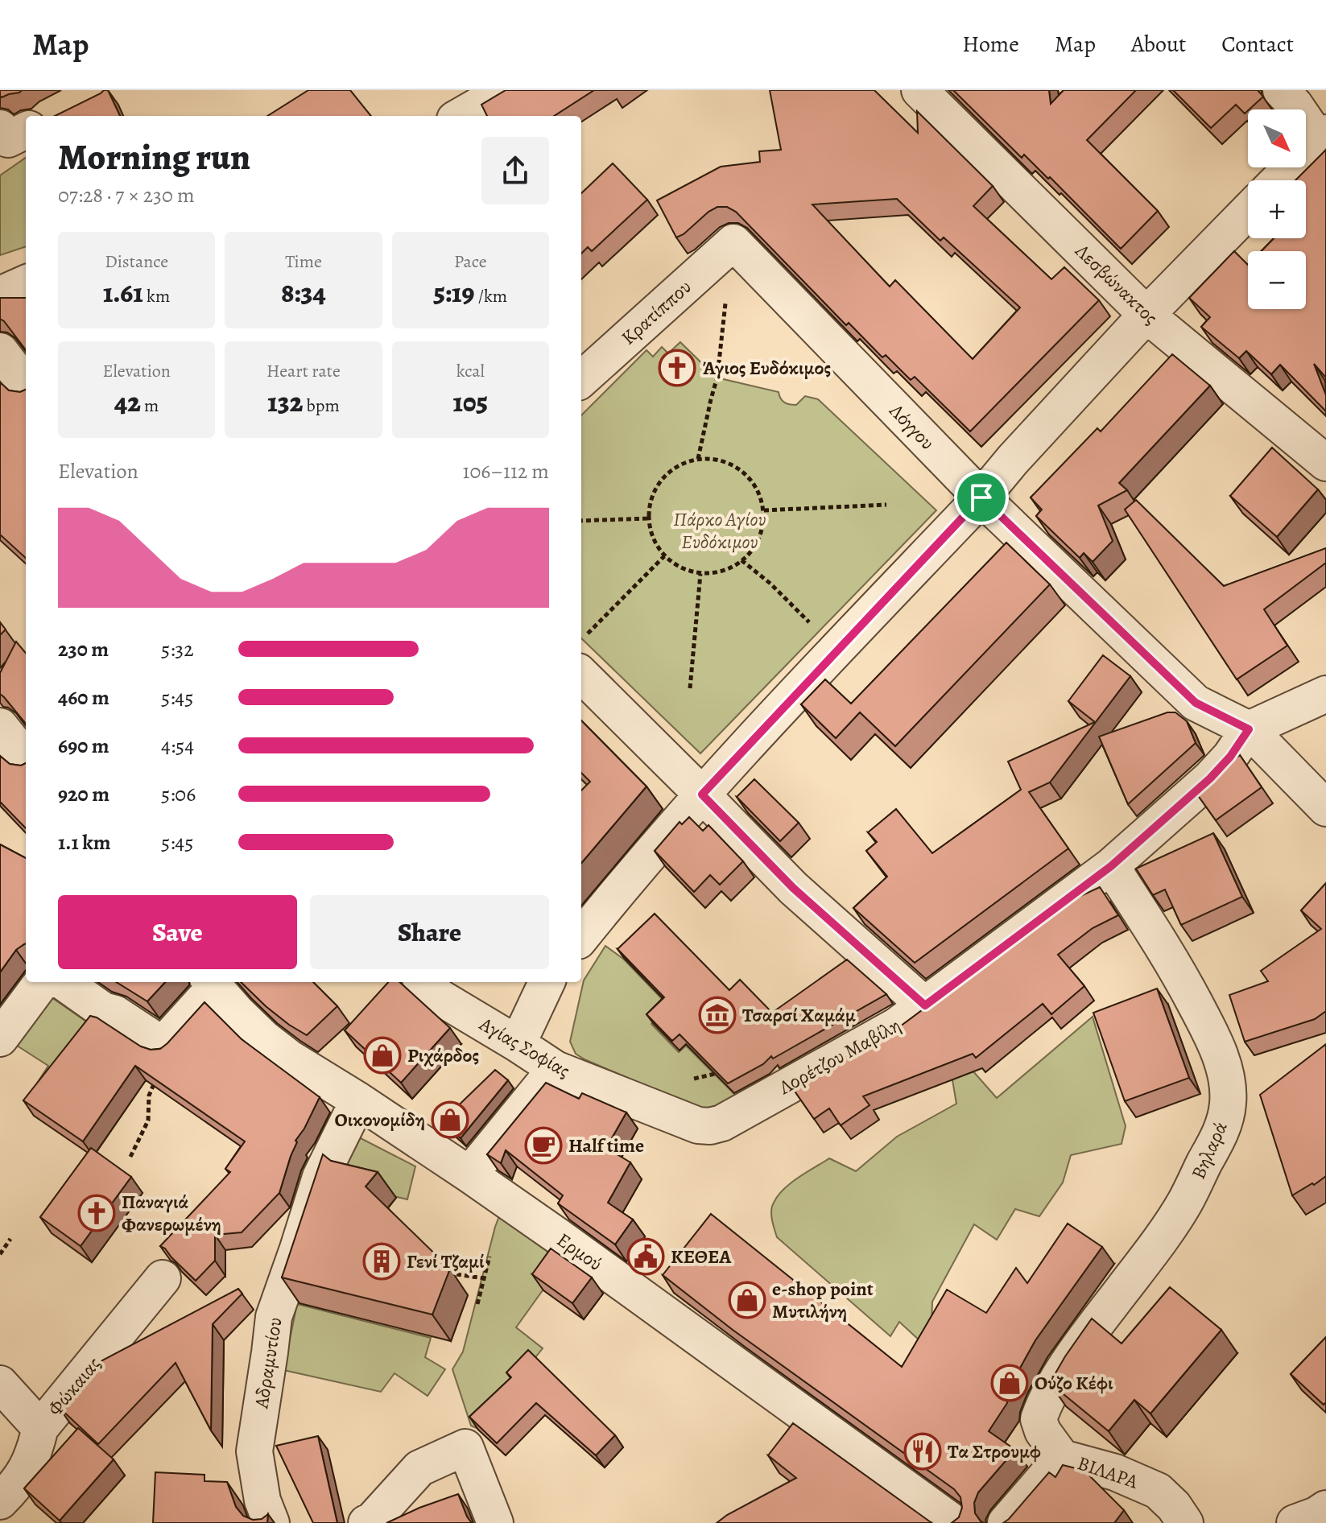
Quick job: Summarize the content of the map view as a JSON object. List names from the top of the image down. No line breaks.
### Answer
{"streets":{"street":["Λεσβώνακτος","Κρατίππου","Λόγγου","Αγίας Σοφίας","Λορέτζου Μαβίλη","Βηλαρά","Ερμού","Αδραμυτίου","Φώκαιας","ΒΙΛΑΡΑ"]},"crossings":[["Κρατίππου","Λόγγου"],["Λόγγου","Λορέτζου Μαβίλη"],["Αγίας Σοφίας","Λορέτζου Μαβίλη"],["Λορέτζου Μαβίλη","Βηλαρά"],["Βηλαρά","ΒΙΛΑΡΑ"],["Ερμού","Αδραμυτίου"]],"parks":["Πάρκο Αγίου Ευδόκιμου"],"places":{"church":["Άγιος Ευδόκιμος","Παναγιά Φανερωμένη"],"museum":["Τσαρσί Χαμάμ"],"shop":["Ριχάρδος","Οικονομίδη","e-shop point Μυτιλήνη","Ούζο Κέφι"],"cafe":["Half time"],"public building":["ΚΕΘΕΑ"],"building":["Γενί Τζαμί"],"restaurant":["Τα Στρουμφ"]},"north":"bottom right","page":{"header":"Map","nav":["Home","Map","About","Contact"],"map_buttons":["+","−"],"heading":["Morning run","07:28 · 7 × 230 m"],"stats":[["Distance","1.61 km"],["Time","8:34"],["Pace","5:19 /km"],["Elevation","42 m"],["Heart rate","132 bpm"],["kcal","105"]],"chart":["Elevation","106–112 m"],"list":[{"name":"230 m","note":"5:32"},{"name":"460 m","note":"5:45"},{"name":"690 m","note":"4:54"},{"name":"920 m","note":"5:06"},{"name":"1.1 km","note":"5:45"}],"buttons":["Save","Share"]}}
